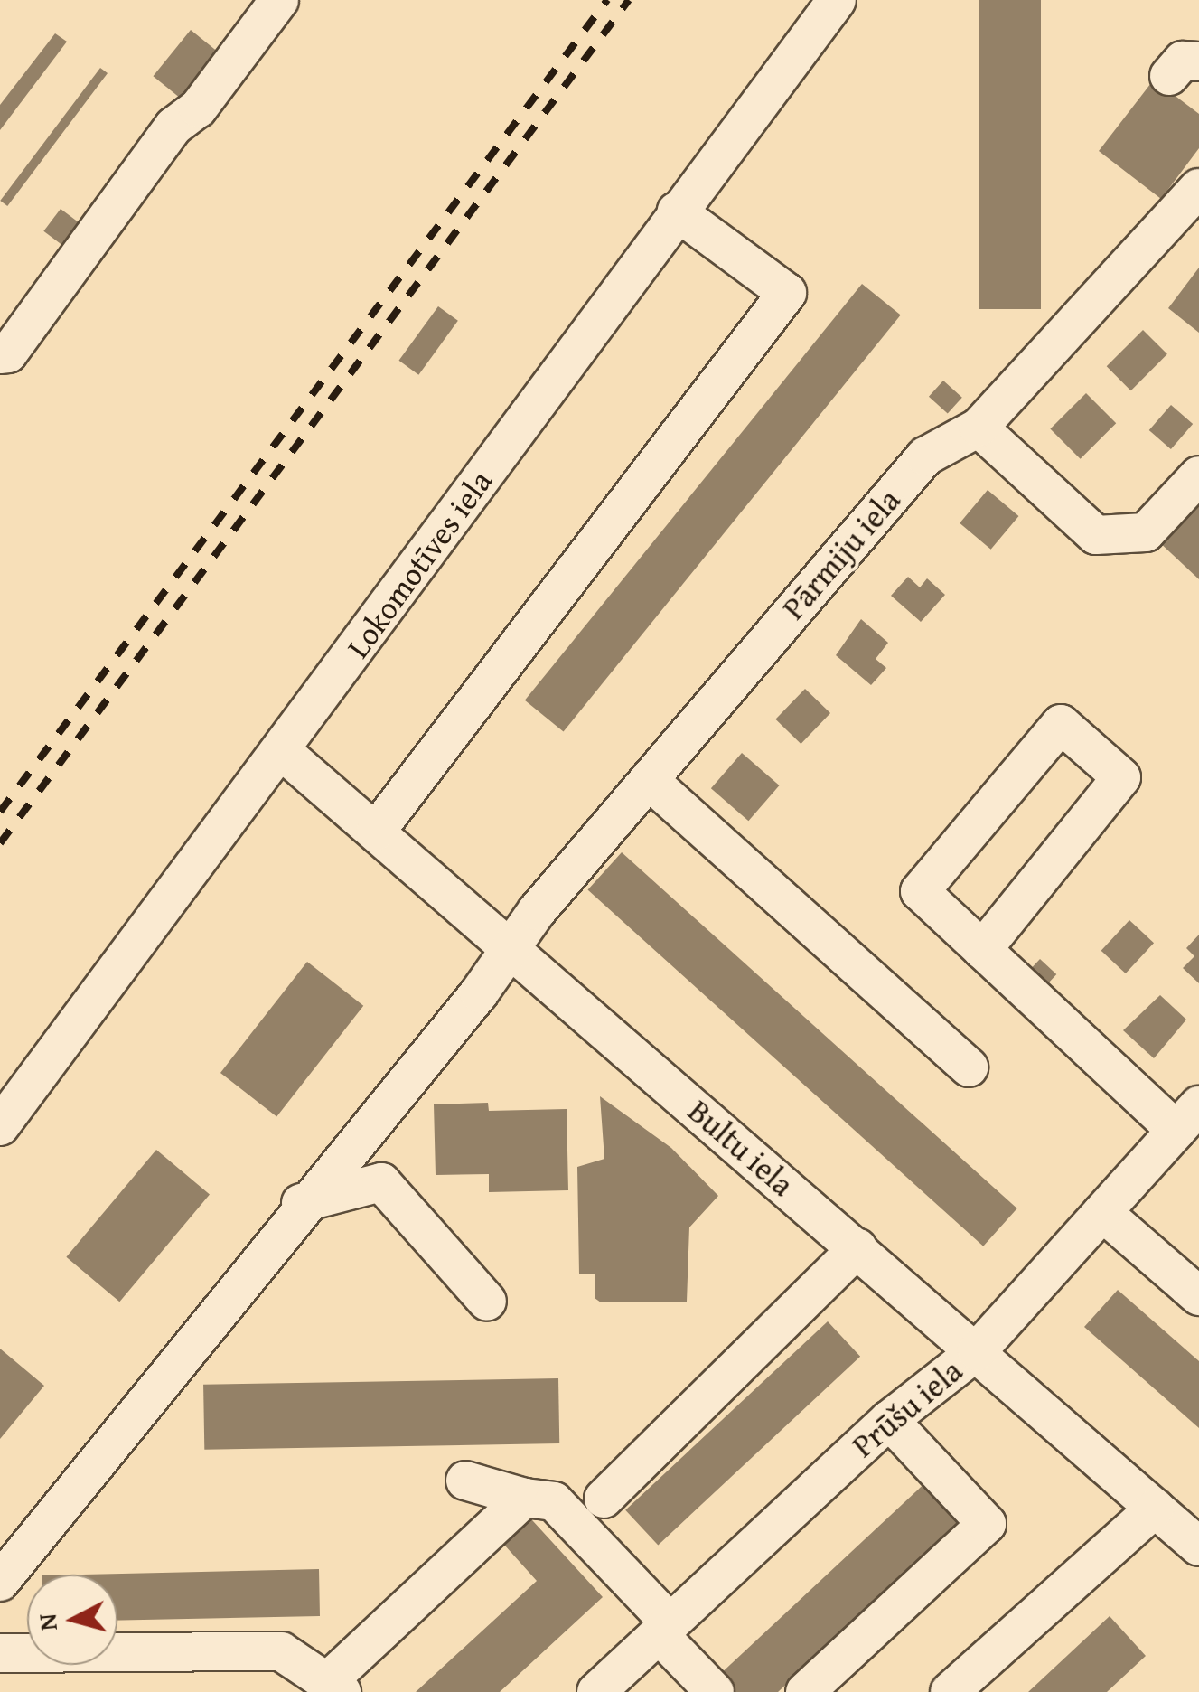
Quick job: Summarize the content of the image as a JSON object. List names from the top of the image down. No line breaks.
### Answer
{"streets":{"street":["Pārmiju iela","Lokomotīves iela","Bultu iela","Prūšu iela"]},"crossings":[["Pārmiju iela","Bultu iela"],["Lokomotīves iela","Bultu iela"],["Bultu iela","Prūšu iela"]],"north":"left"}
